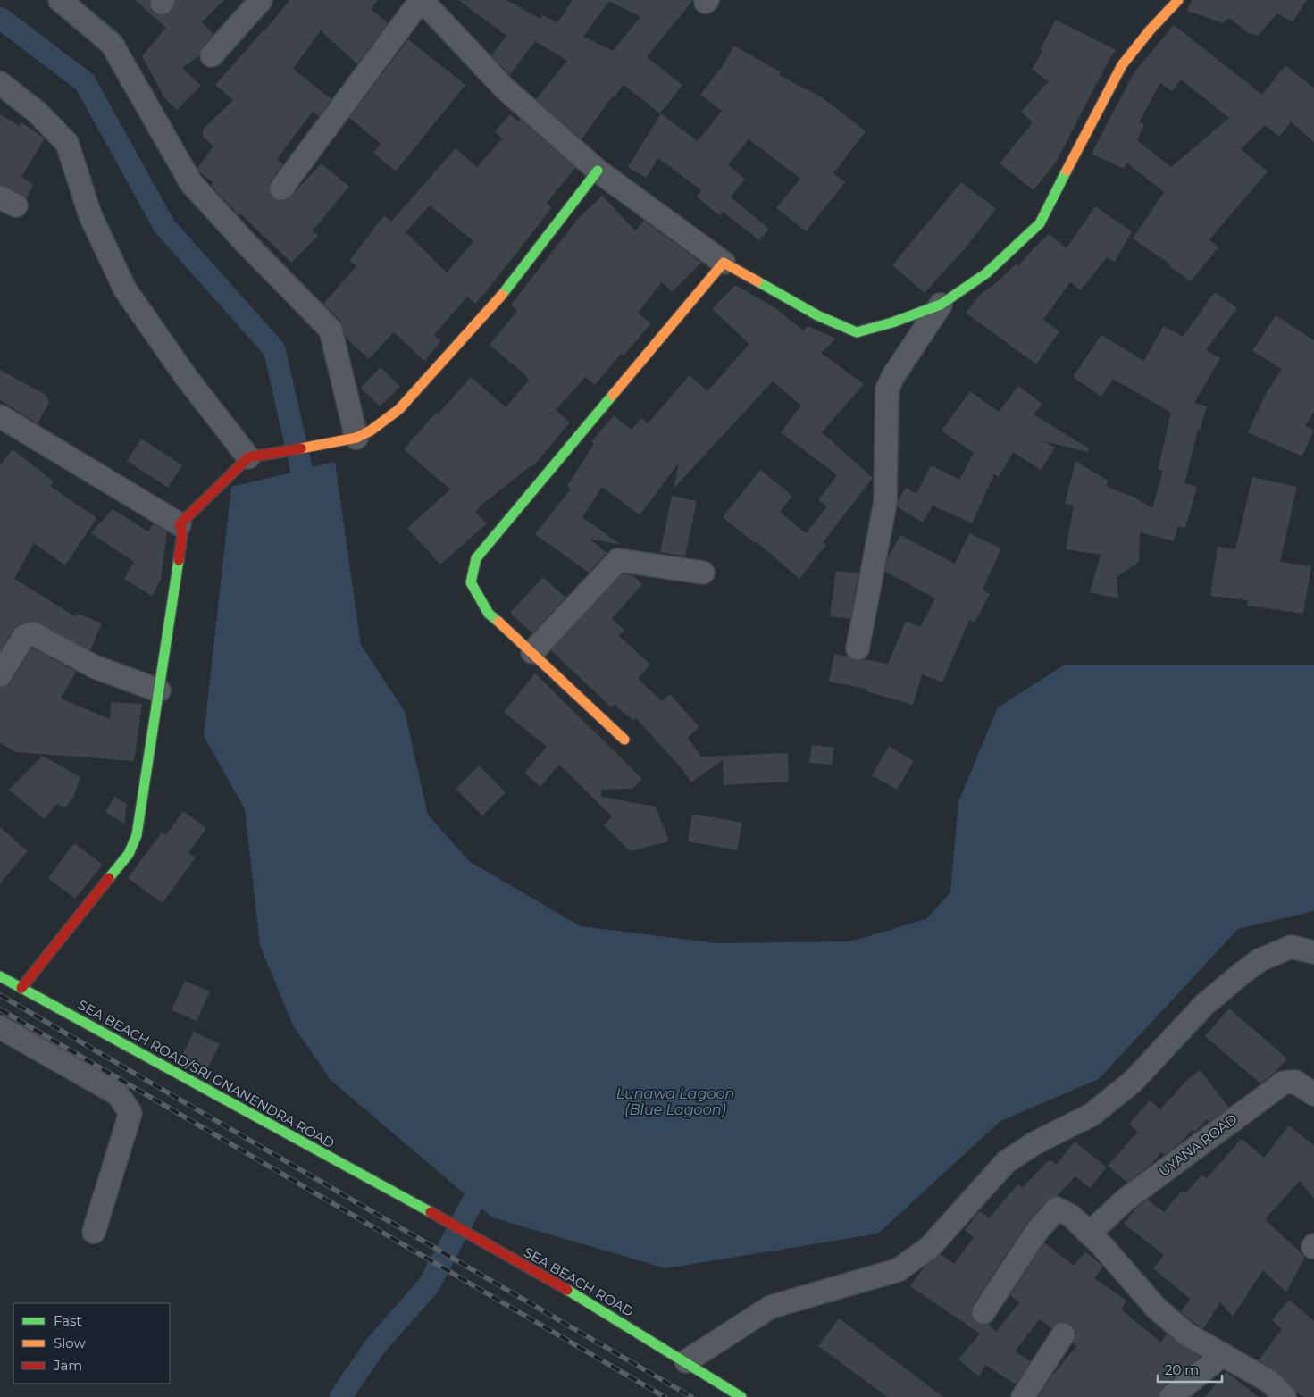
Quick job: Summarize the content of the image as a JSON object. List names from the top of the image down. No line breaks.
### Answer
{"streets":{"street":["SEA BEACH ROAD/SRI GNANENDRA ROAD","UYANA ROAD","SEA BEACH ROAD"]},"crossings":[["SEA BEACH ROAD/SRI GNANENDRA ROAD","SEA BEACH ROAD"]],"water":["Lunawa Lagoon (Blue Lagoon)"],"legend":["Fast","Slow","Jam"],"scale_bar":"20 m"}
